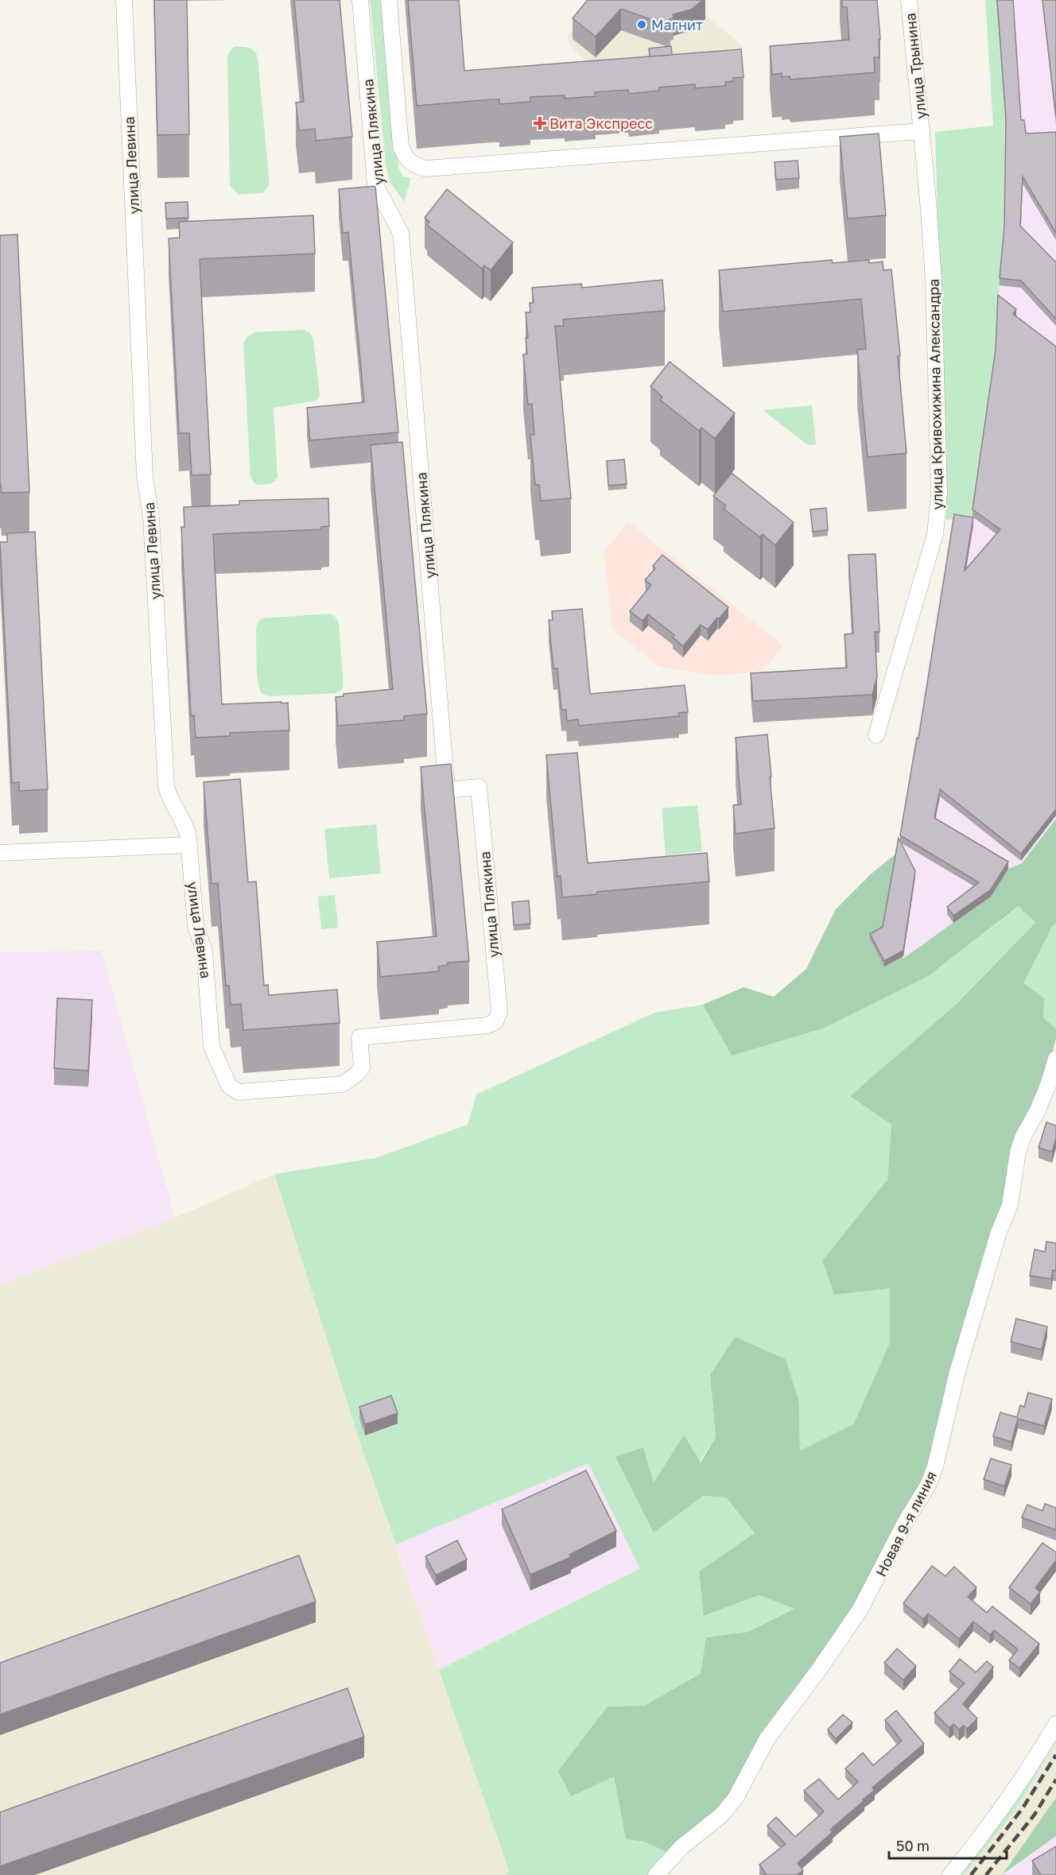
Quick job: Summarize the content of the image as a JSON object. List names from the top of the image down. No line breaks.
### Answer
{"streets":{"street":["улица Трынина","улица Плякина","улица Левина","улица Кривохижина Александра","Новая 9-я линия"]},"crossings":[["улица Трынина","улица Кривохижина Александра"],["улица Плякина","улица Левина"]],"places":{"other":["Магнит"],"health":["Вита Экспресс"]},"scale_bar":"50 m"}
